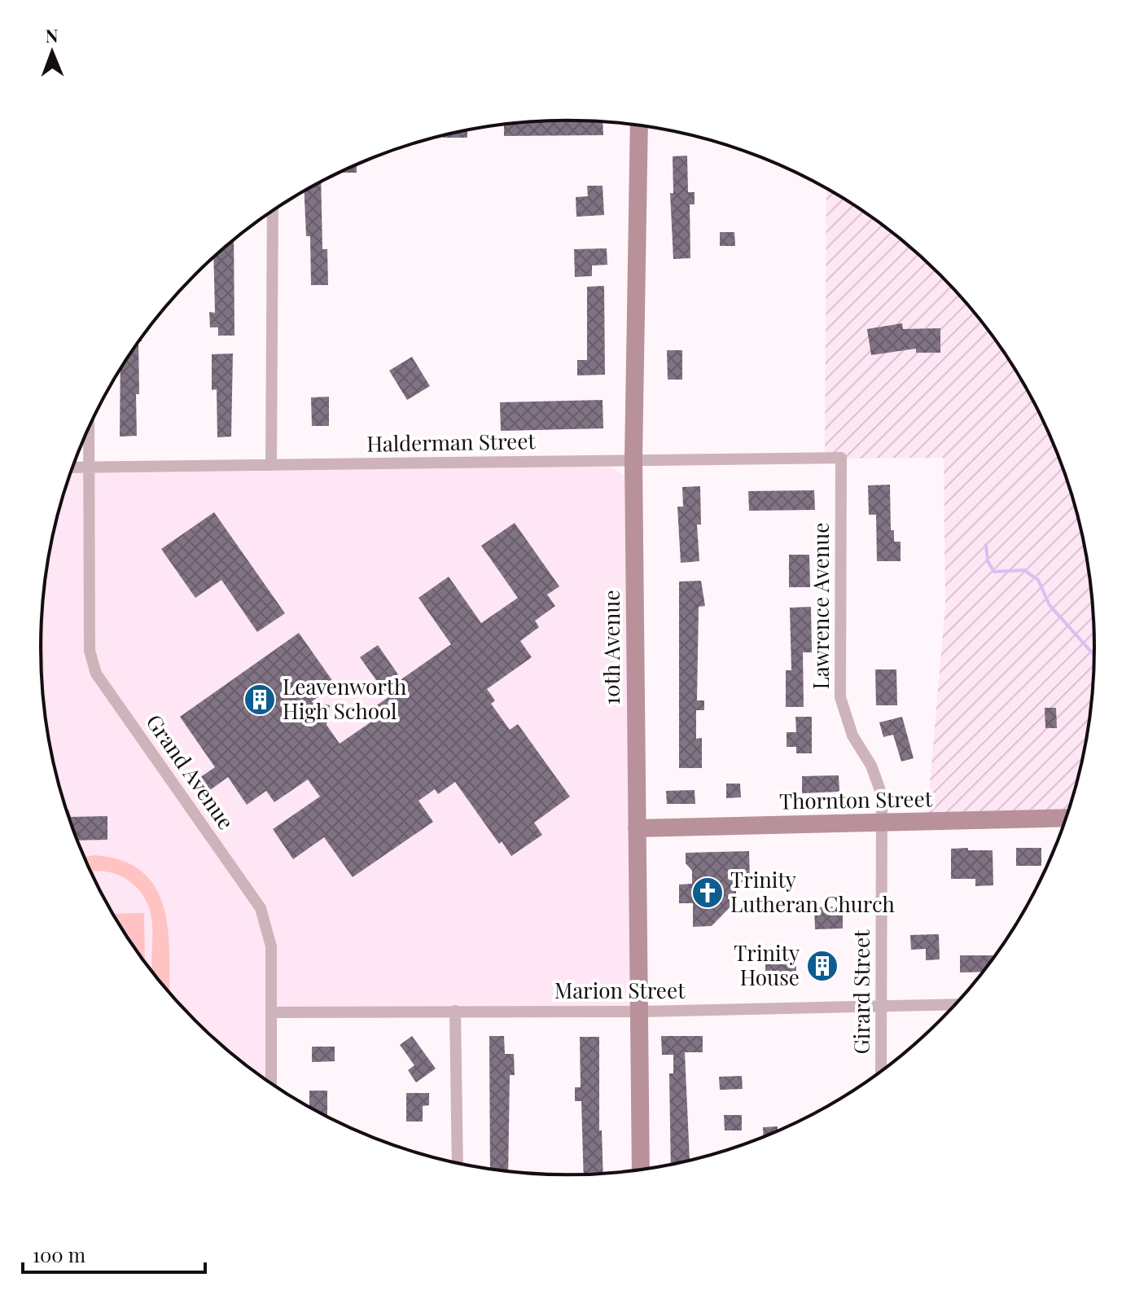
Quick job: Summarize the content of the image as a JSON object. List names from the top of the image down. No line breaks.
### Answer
{"streets":{"street":["Halderman Street","Lawrence Avenue","10th Avenue","Grand Avenue","Thornton Street","Marion Street","Girard Street"]},"crossings":[["Halderman Street","Lawrence Avenue"],["Halderman Street","10th Avenue"],["Halderman Street","Grand Avenue"],["Lawrence Avenue","Thornton Street"],["Lawrence Avenue","Girard Street"],["10th Avenue","Thornton Street"],["10th Avenue","Marion Street"],["Grand Avenue","Marion Street"],["Thornton Street","Girard Street"],["Marion Street","Girard Street"]],"places":{"building":["Leavenworth High School","Trinity House"],"church":["Trinity Lutheran Church"]},"scale_bar":"100 m","north":"top"}
